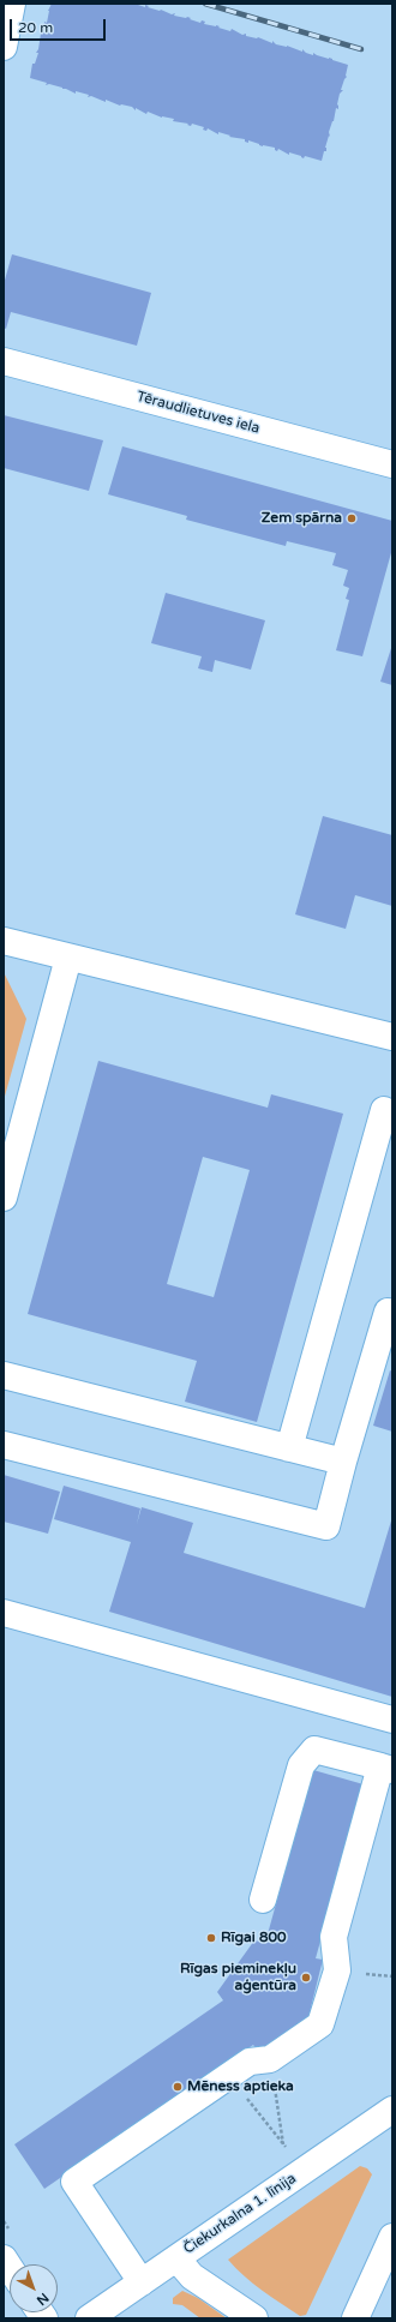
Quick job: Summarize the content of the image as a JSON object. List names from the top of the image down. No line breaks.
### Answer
{"streets":{"street":["Tēraudlietuves iela","Čiekurkalna 1. līnija"]},"places":["Zem spārna","Rīgai 800","Rīgas pieminekļu aģentūra","Mēness aptieka"],"scale_bar":"20 m","north":"bottom right"}
